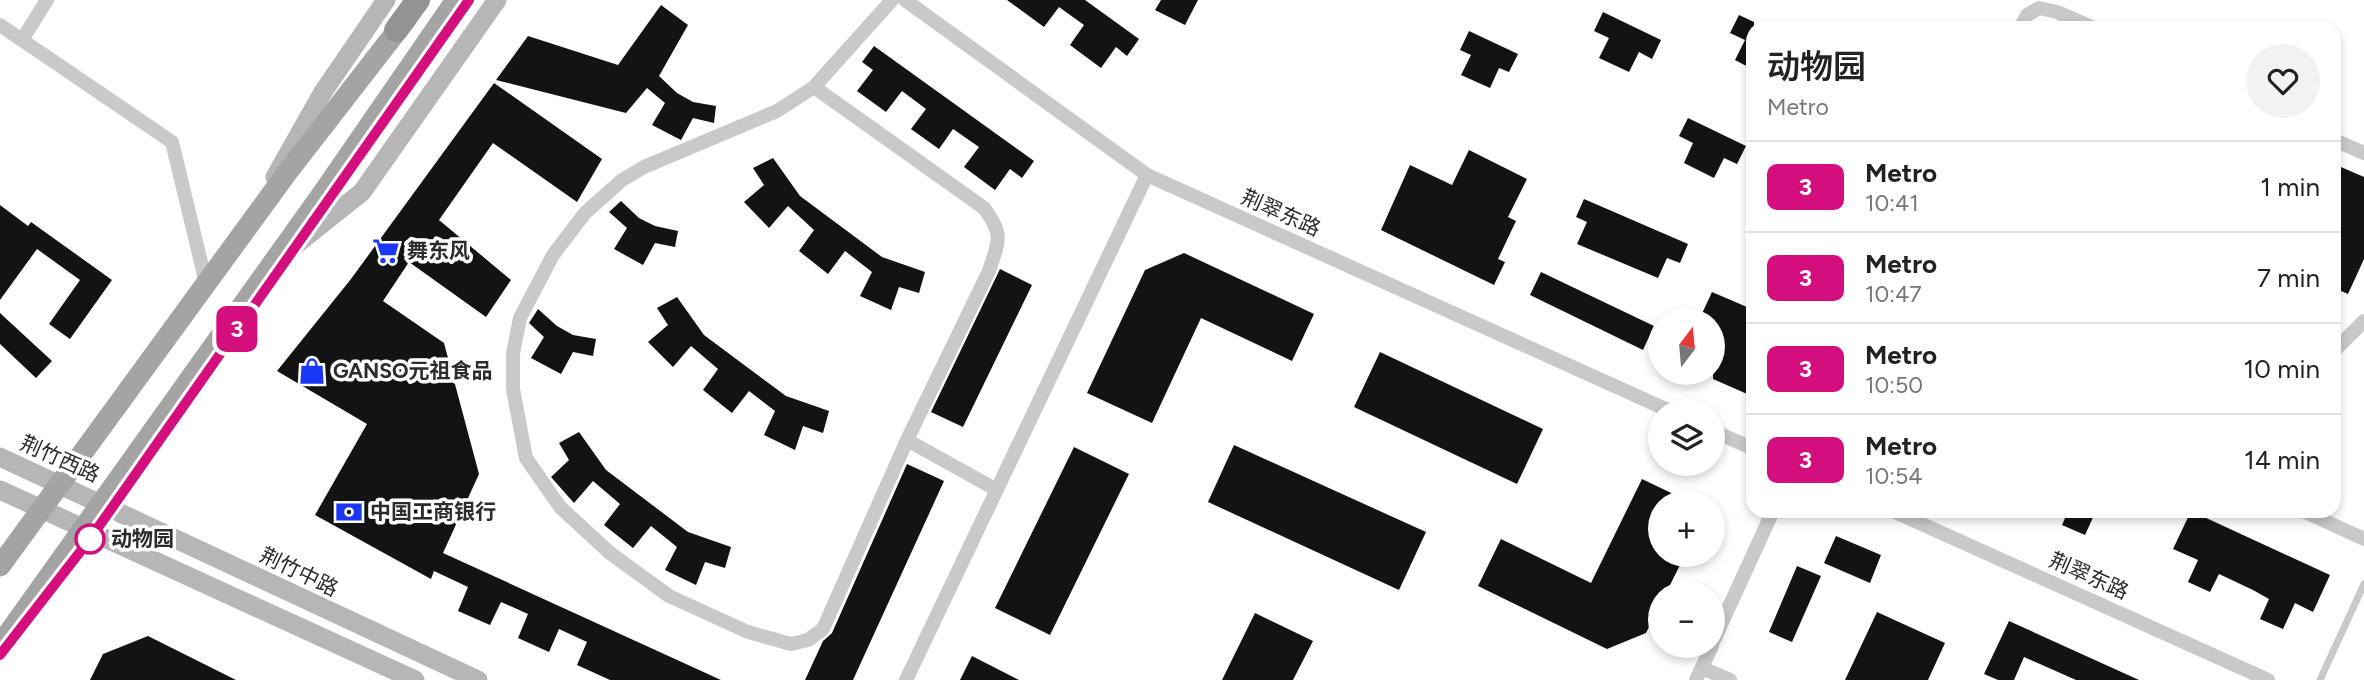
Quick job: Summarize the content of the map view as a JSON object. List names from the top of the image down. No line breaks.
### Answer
{"streets":{"main road":["荆竹西路","荆竹中路"],"street":["荆翠东路"]},"crossings":[["荆竹西路","荆竹中路"]],"places":{"supermarket":["舞东风"],"shop":["GANSO元祖食品"],"bank":["中国工商银行"],"other":["动物园"]},"lines":["metro line 3"],"north":"top","page":{"on_map":"3","heading":["动物园","Metro"],"list":[{"mark":"3","name":"Metro","note":"10:41","value":"1 min"},{"mark":"3","name":"Metro","note":"10:47","value":"7 min"},{"mark":"3","name":"Metro","note":"10:50","value":"10 min"},{"mark":"3","name":"Metro","note":"10:54","value":"14 min"}],"map_buttons":["+","−"]}}
